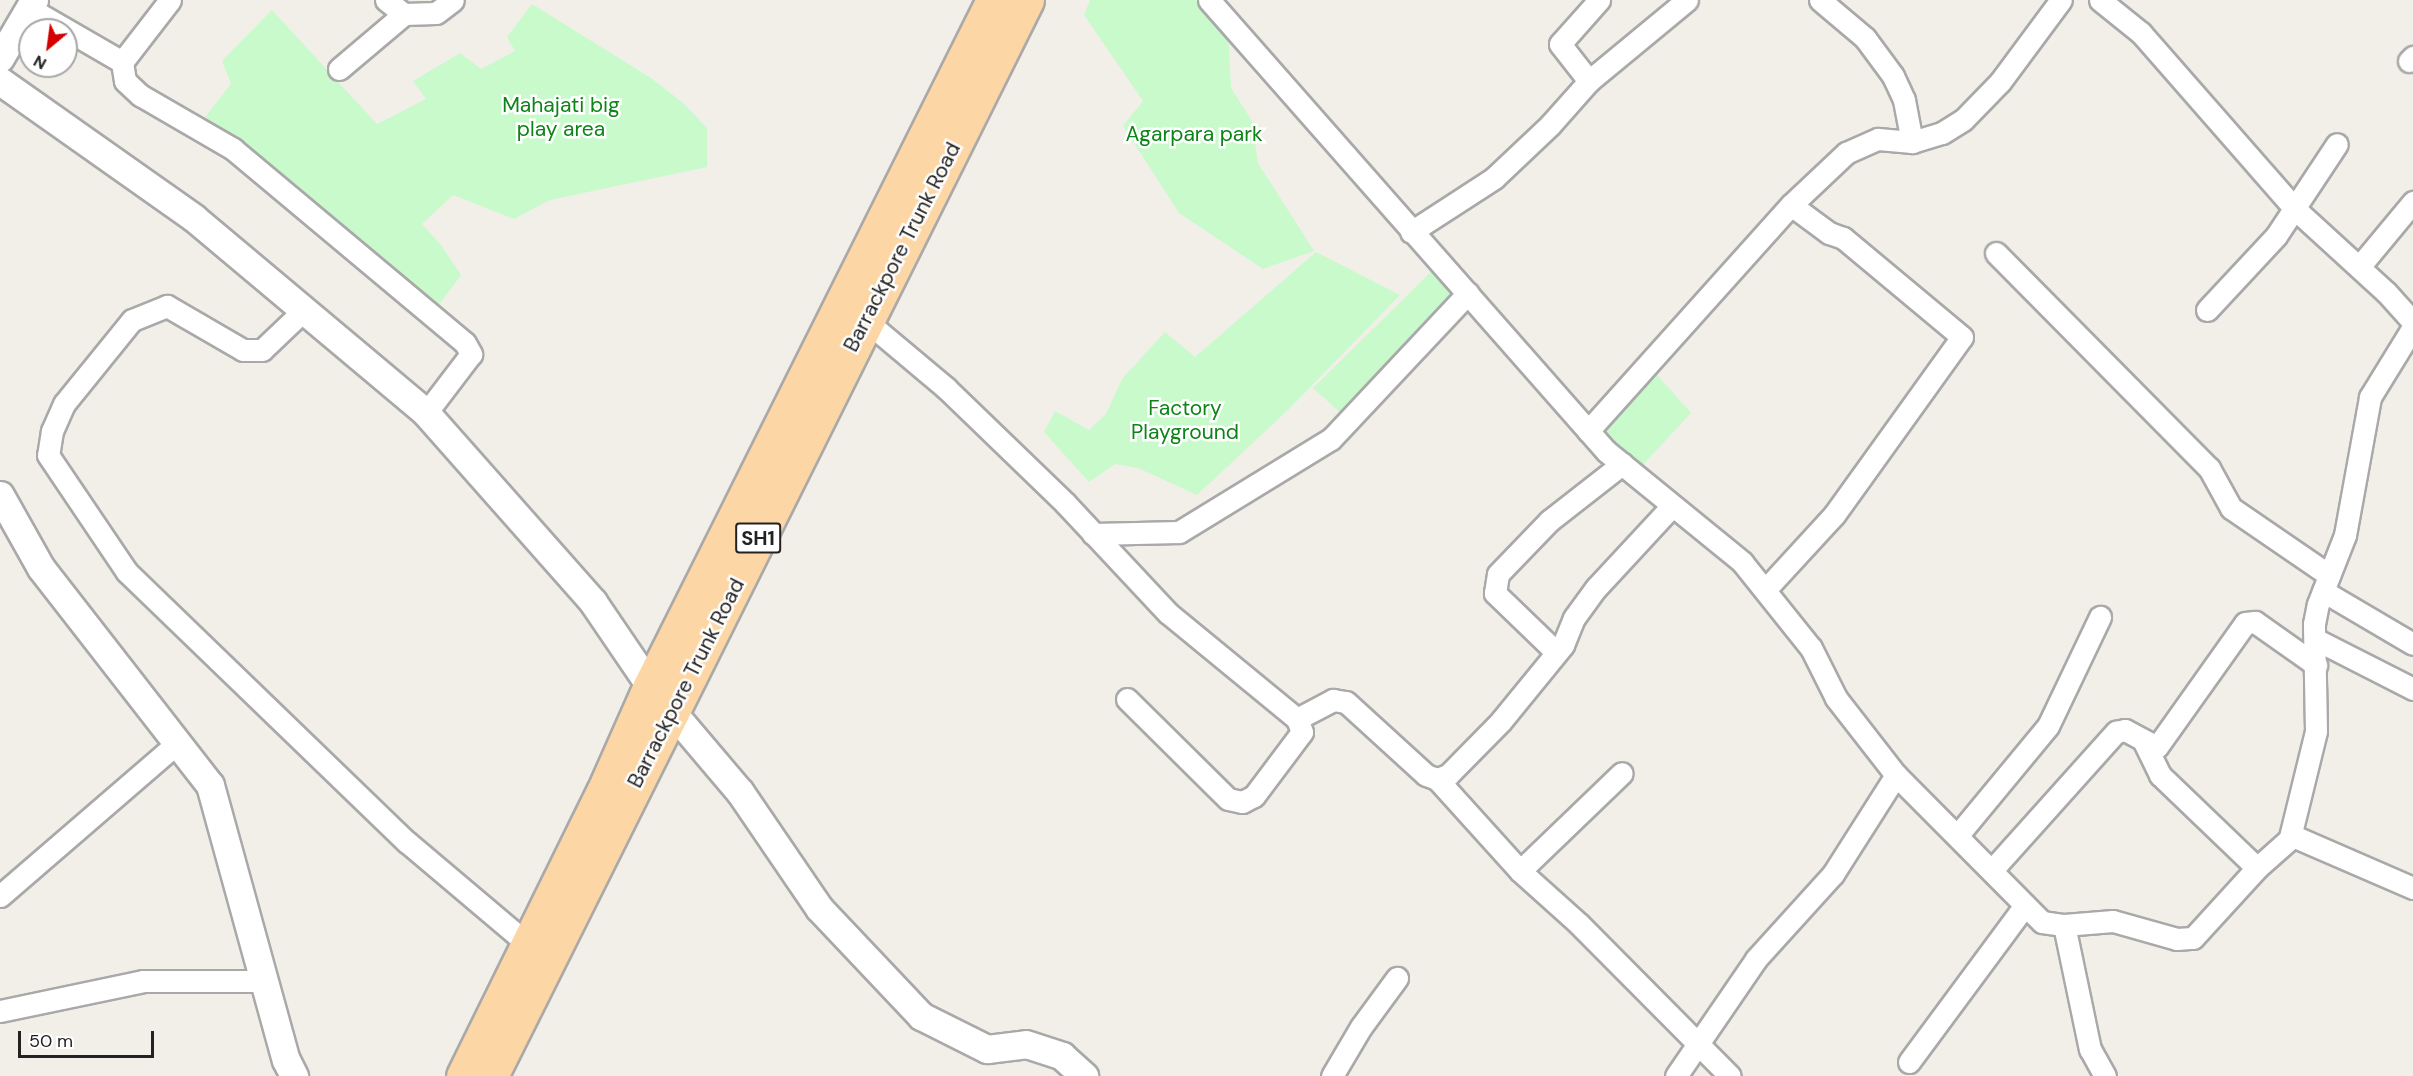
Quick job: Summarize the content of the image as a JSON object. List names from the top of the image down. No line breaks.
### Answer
{"streets":{"main road":["Barrackpore Trunk Road","SH1"]},"parks":["Mahajati big play area","Agarpara park","Factory Playground"],"scale_bar":"50 m","north":"bottom left"}
